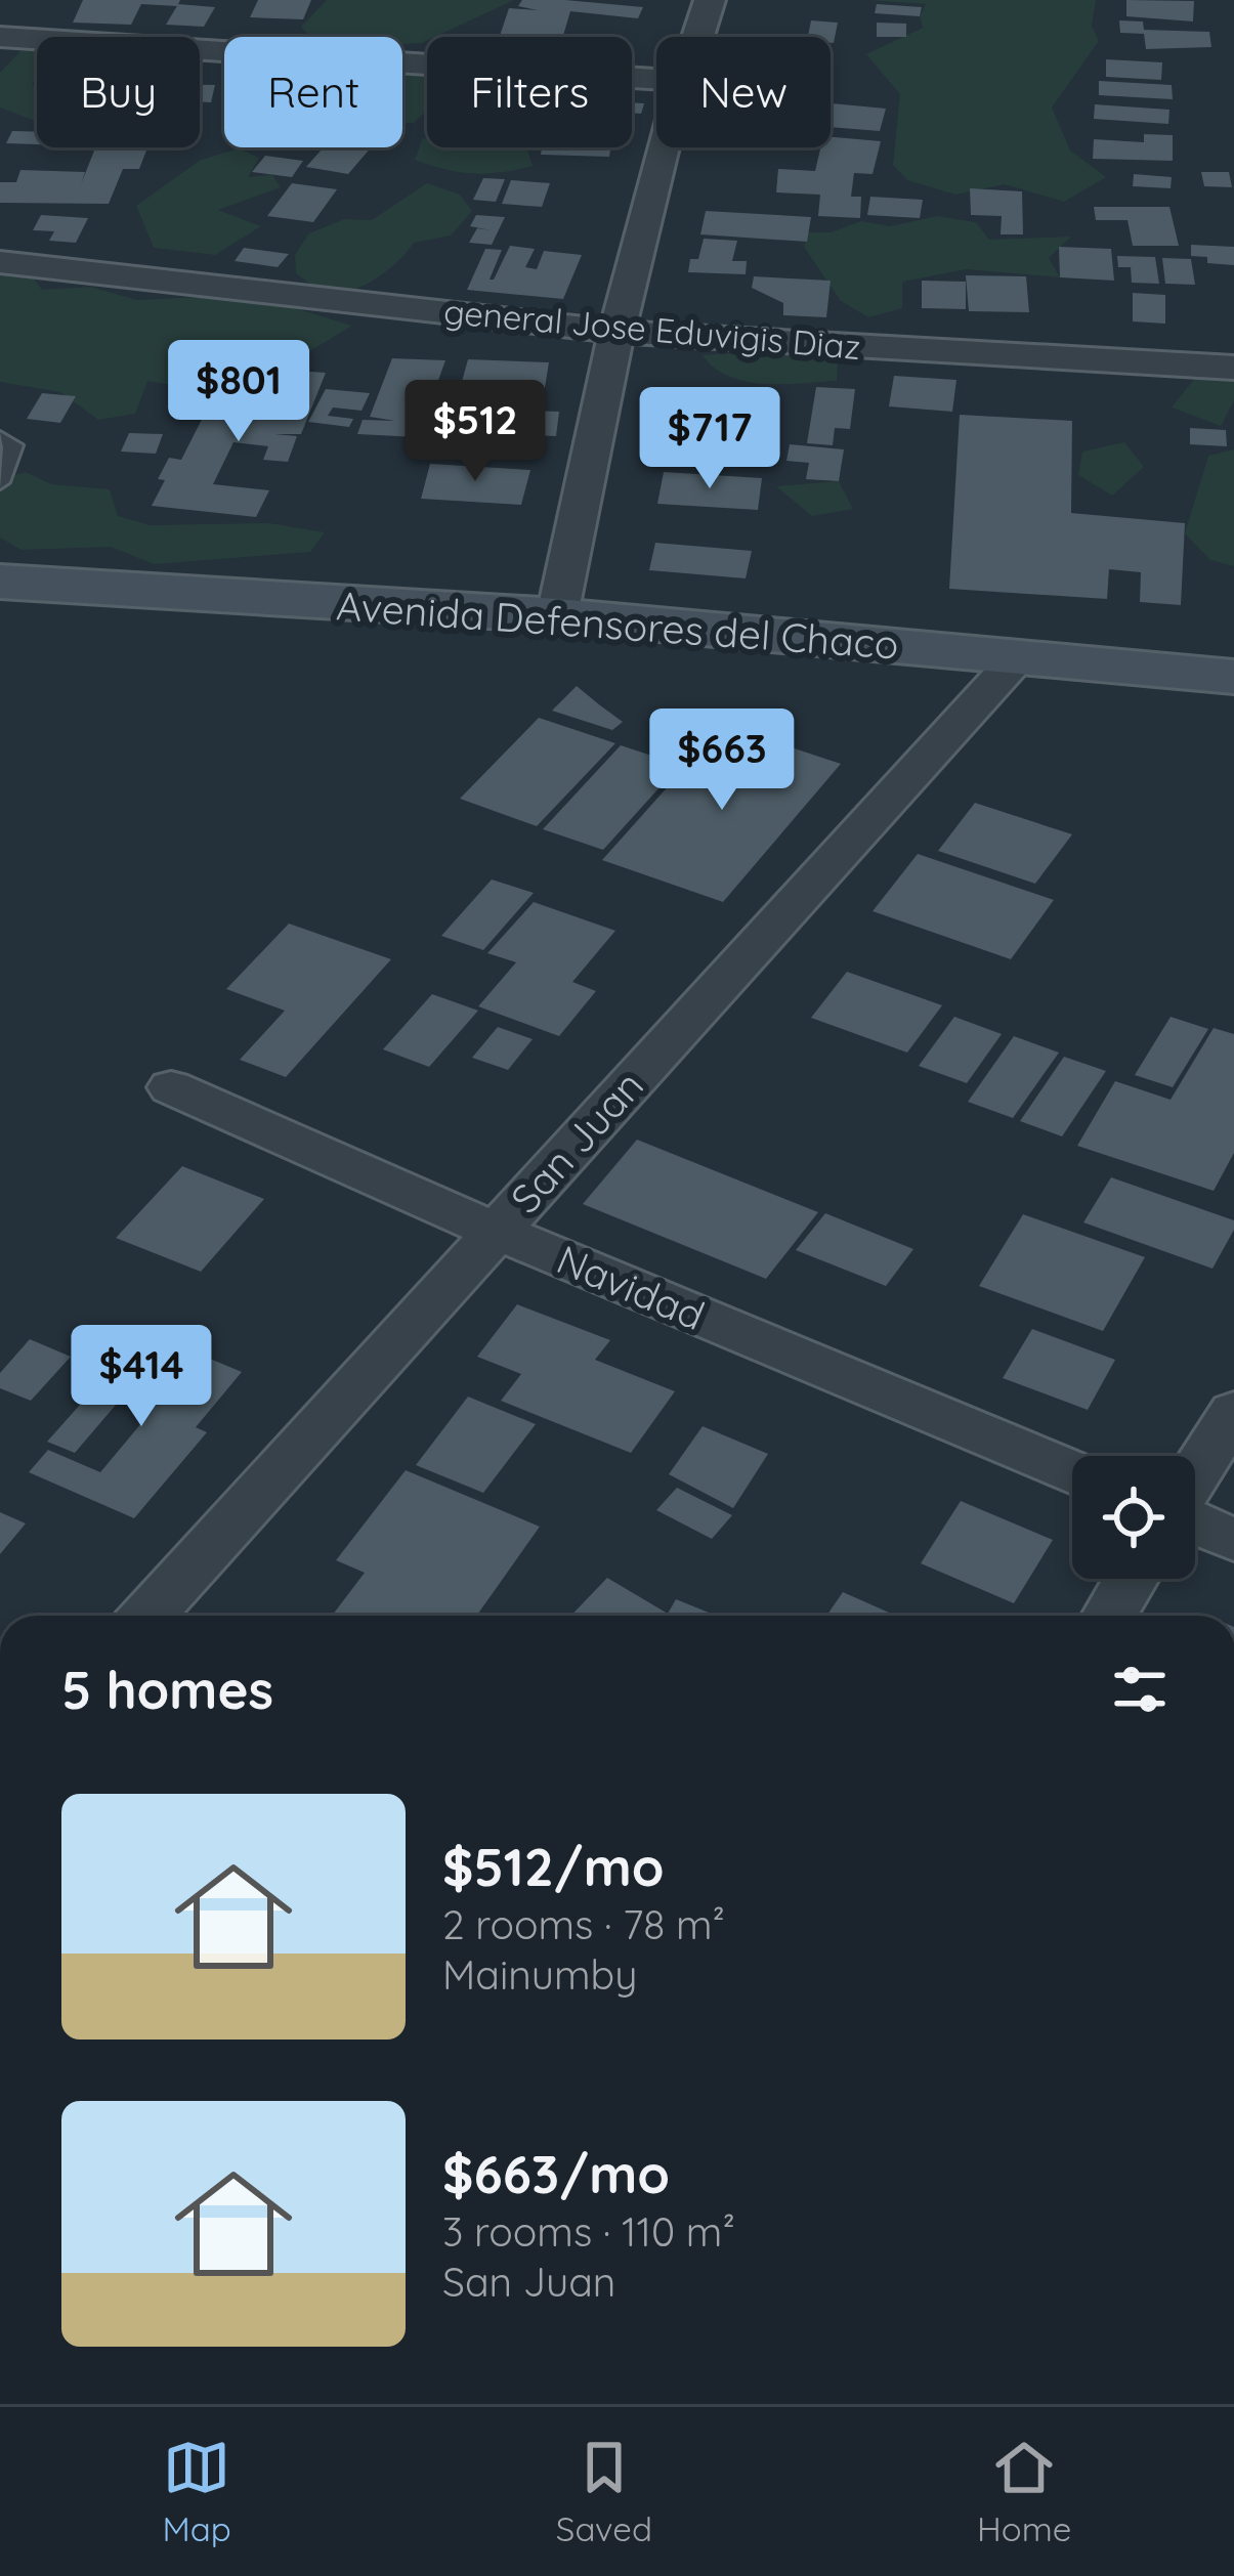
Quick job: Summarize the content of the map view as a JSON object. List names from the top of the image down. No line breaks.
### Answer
{"streets":{"main road":["Avenida Defensores del Chaco"],"street":["general Jose Eduvigis Diaz","San Juan","Navidad"]},"crossings":[["Avenida Defensores del Chaco","San Juan"],["San Juan","Navidad"]],"page":{"chip":["Buy","Rent","Filters","New"],"price":["$801","$512","$717","$663","$414"],"heading":"5 homes","list":[{"name":"$512/mo","note":"2 rooms · 78 m² · Mainumby"},{"name":"$663/mo","note":"3 rooms · 110 m² · San Juan"}],"tabs":["Map","Saved","Home"]}}
